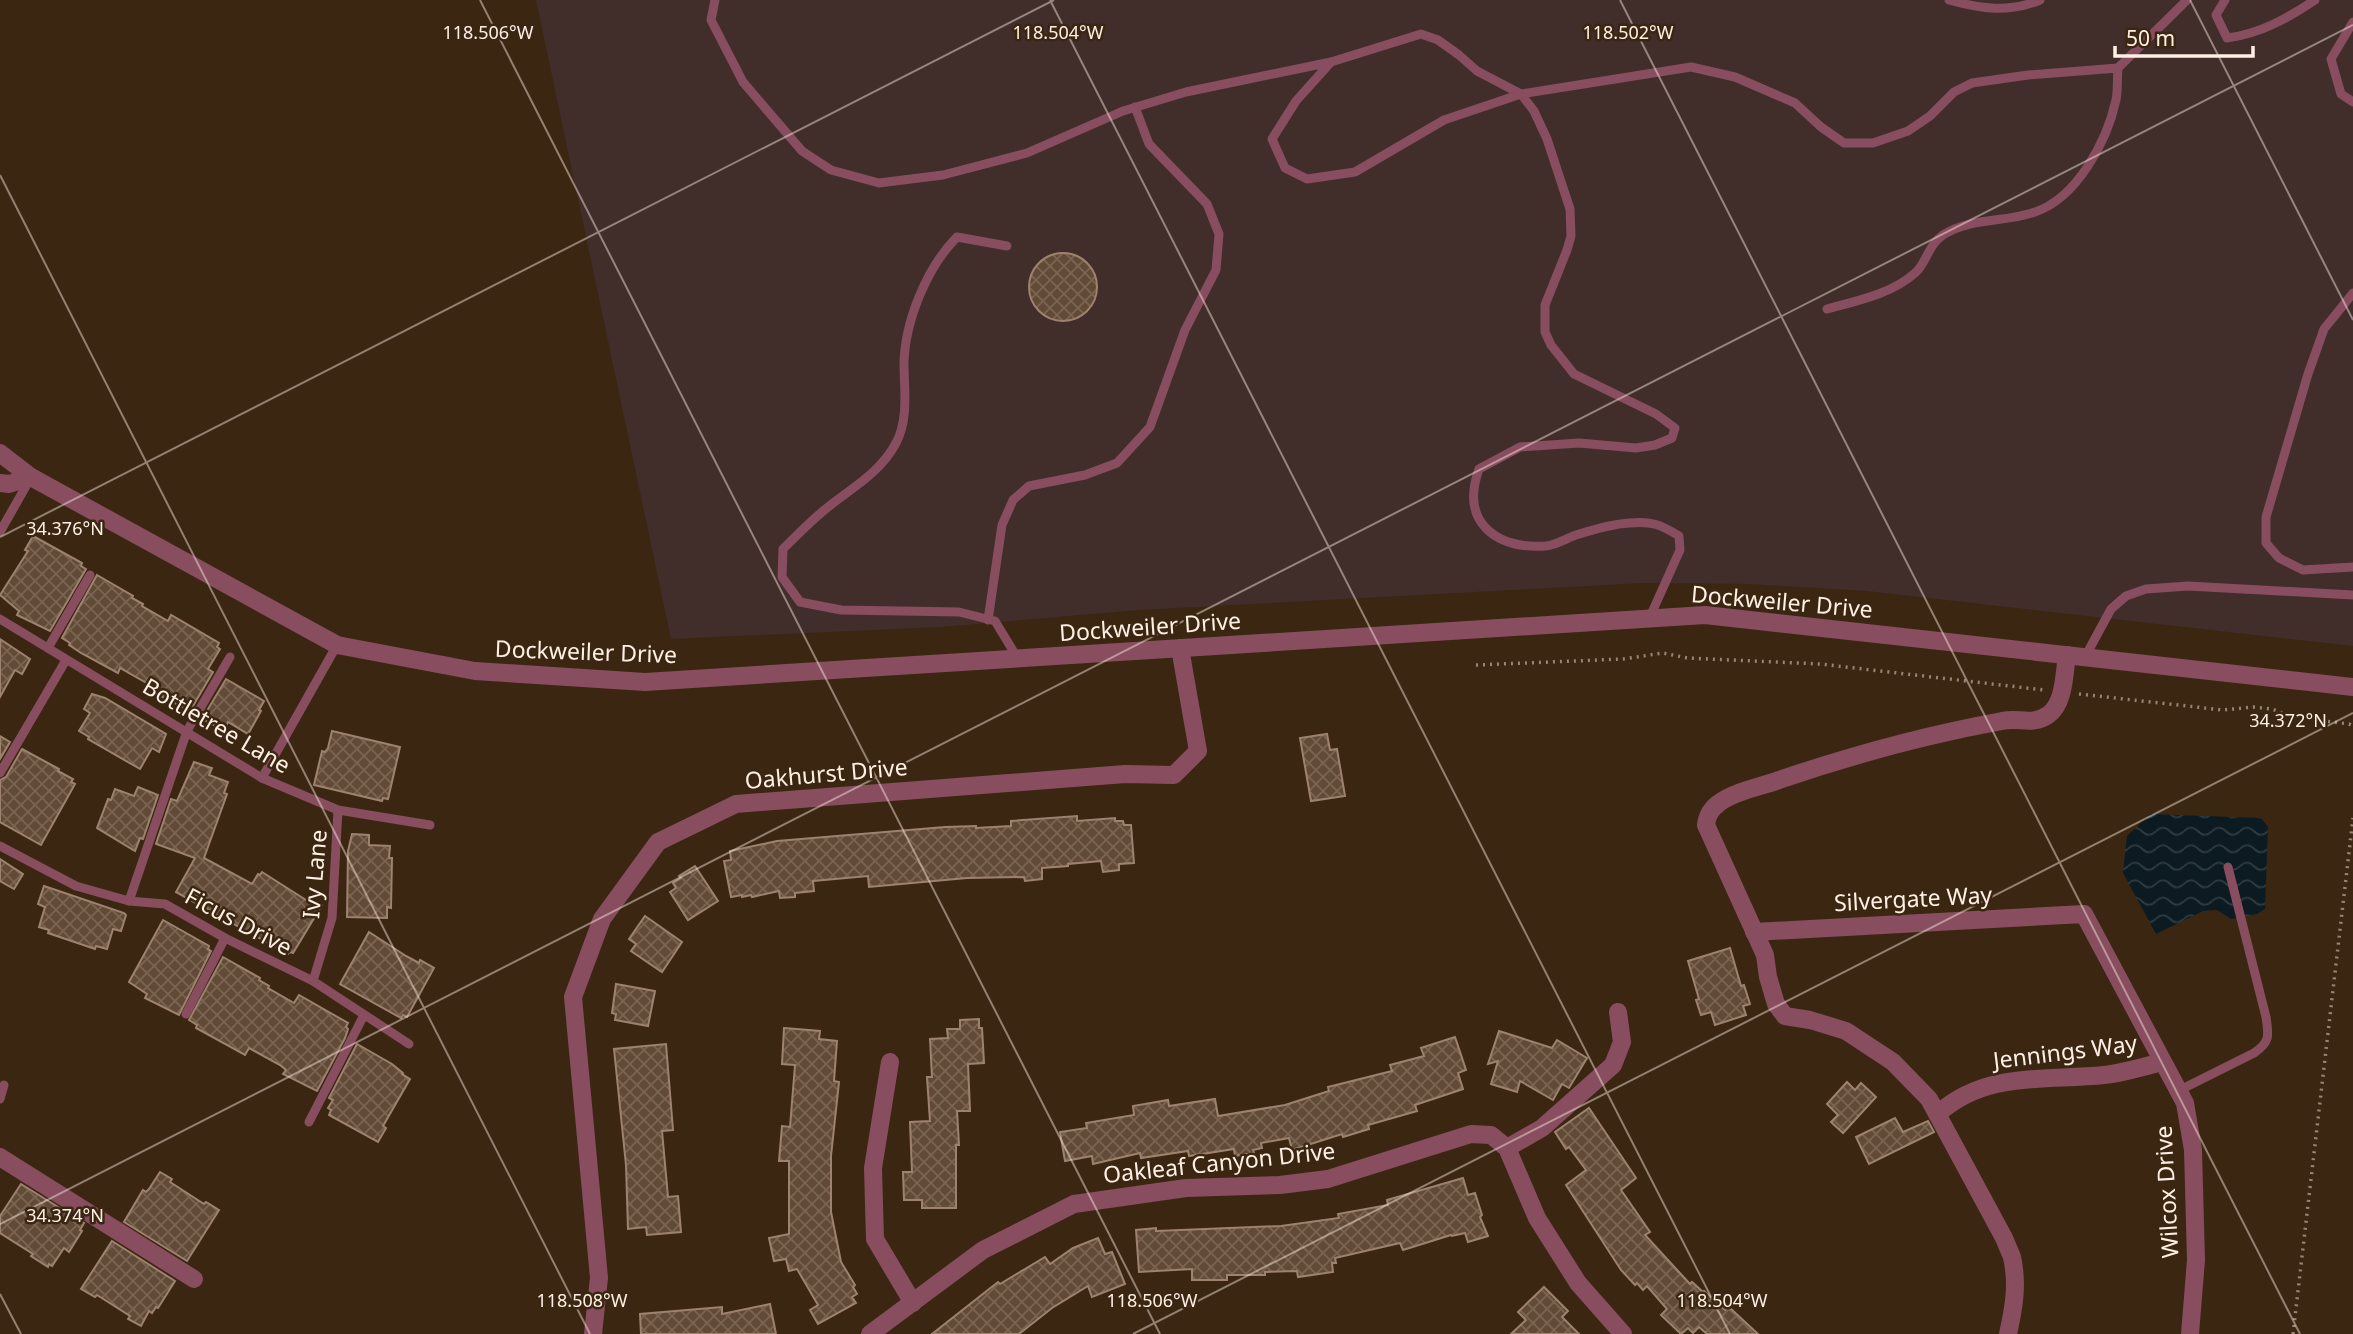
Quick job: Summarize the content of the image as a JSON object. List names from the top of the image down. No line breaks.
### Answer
{"streets":{"street":["Dockweiler Drive","Oakhurst Drive","Silvergate Way","Jennings Way","Oakleaf Canyon Drive","Wilcox Drive"],"lane":["Bottletree Lane","Ivy Lane","Ficus Drive"]},"crossings":[["Dockweiler Drive","Oakhurst Drive"],["Bottletree Lane","Ivy Lane"],["Ivy Lane","Ficus Drive"],["Silvergate Way","Wilcox Drive"],["Jennings Way","Wilcox Drive"]],"scale_bar":"50 m","coordinates":["118.506°W","118.504°W","118.502°W","34.376°N","34.372°N","34.374°N","118.508°W"]}
